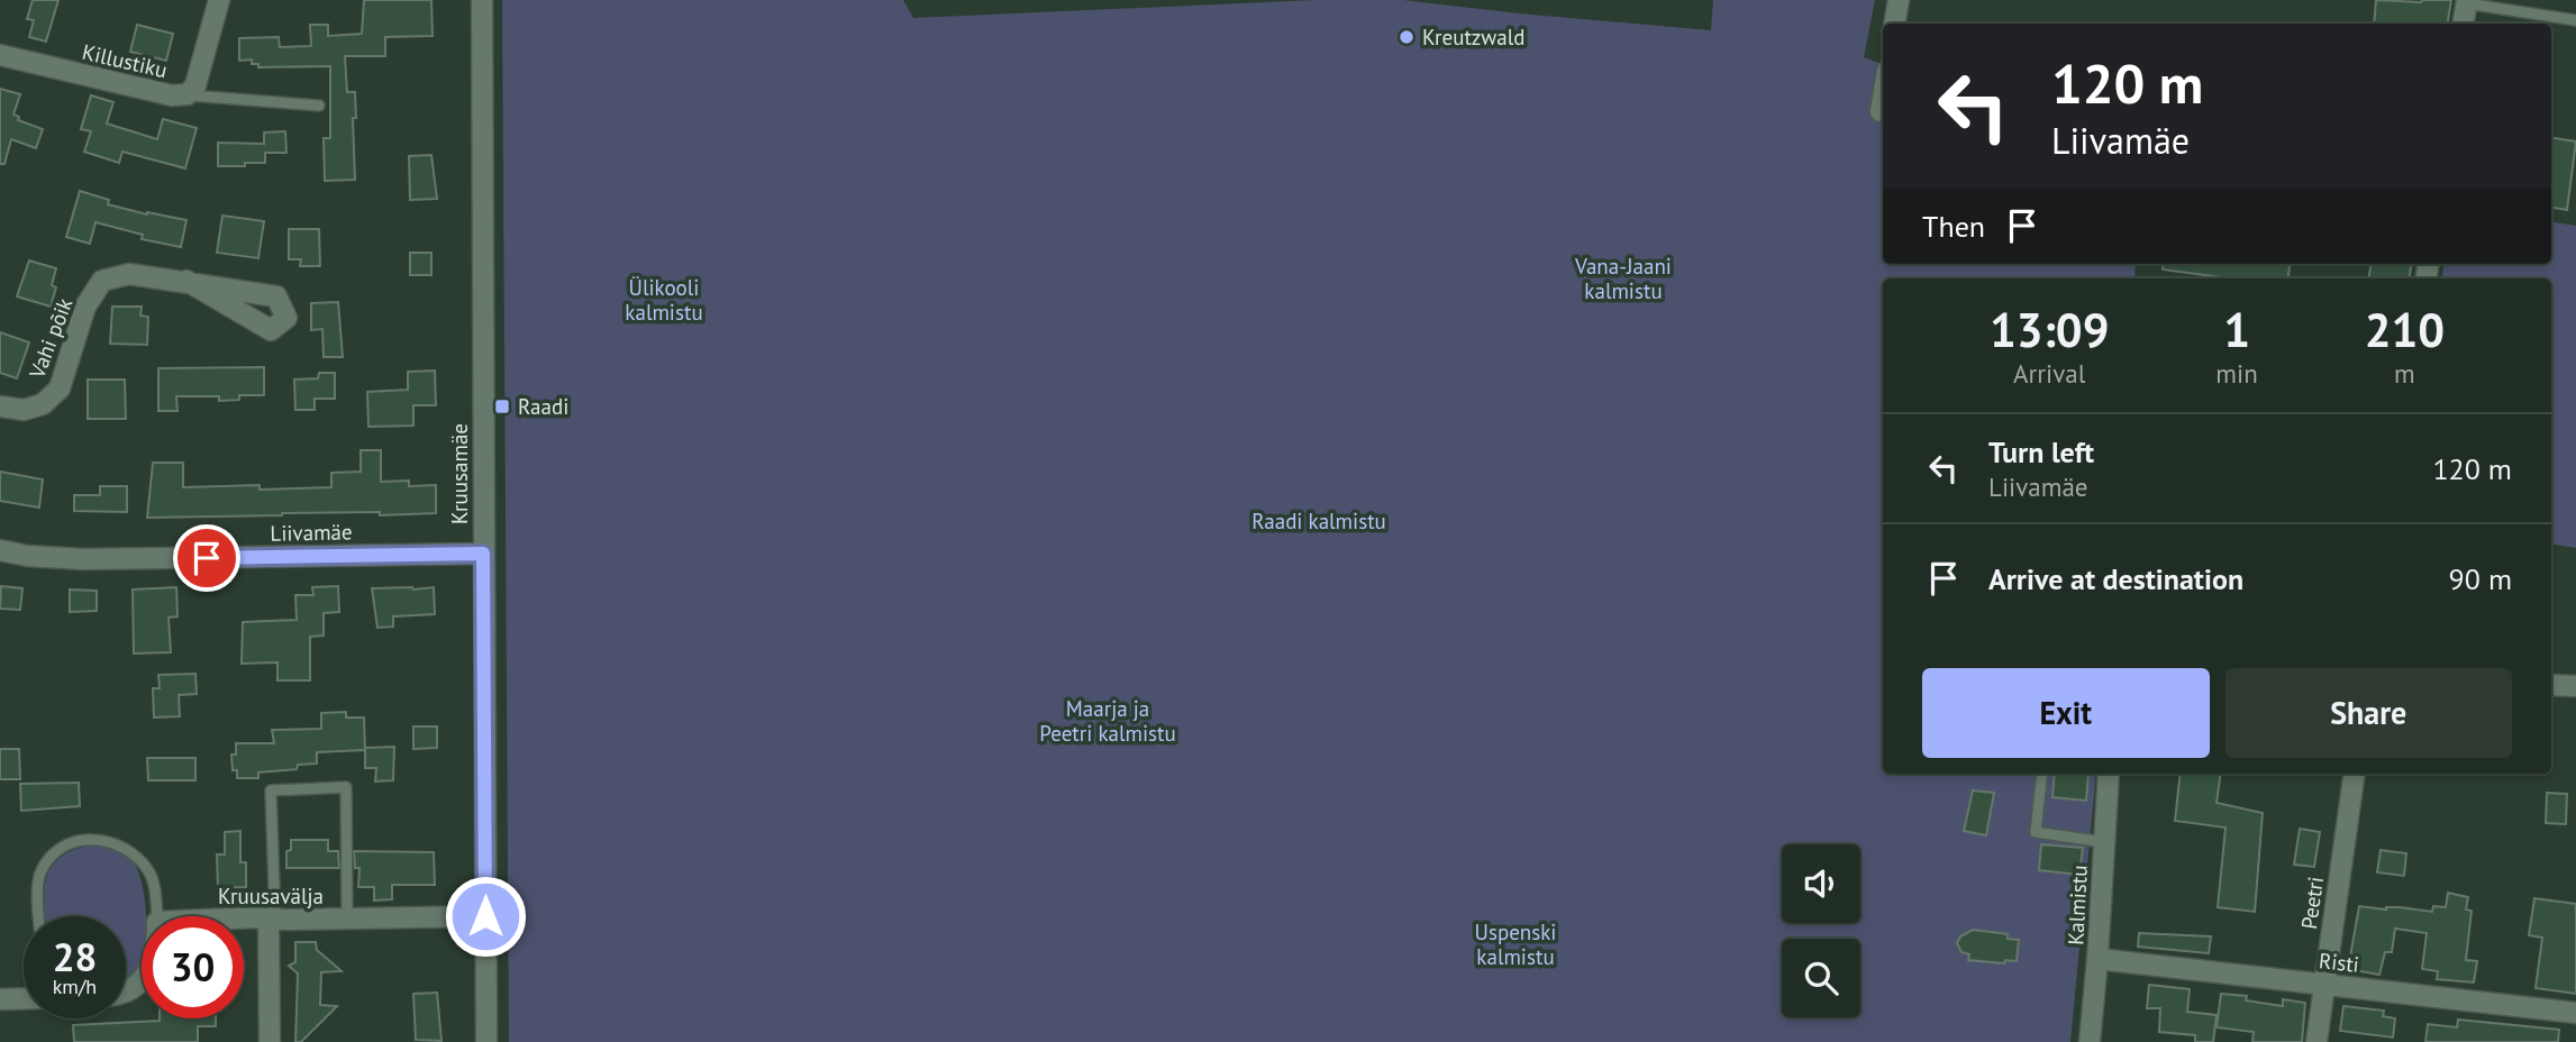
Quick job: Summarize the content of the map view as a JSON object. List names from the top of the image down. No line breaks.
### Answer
{"streets":{"street":["Killustiku","Vahi põik","Kruusamäe","Liivamäe","Kruusavälja","Peetri","Kalmistu","Risti"]},"crossings":[["Kruusamäe","Liivamäe"],["Kruusamäe","Kruusavälja"],["Peetri","Risti"],["Kalmistu","Risti"]],"parks":["Vana-Jaani kalmistu","Ülikooli kalmistu","Raadi kalmistu","Maarja ja Peetri kalmistu","Uspenski kalmistu"],"places":{"other":["Kreutzwald"],"transit":["Raadi"]},"page":{"turn":["120 m","Liivamäe"],"then":"Then","eta":["13:09","Arrival","1","min","210","m"],"list":[{"name":"Turn left","note":"Liivamäe","value":"120 m"},{"name":"Arrive at destination","value":"90 m"}],"buttons":["Exit","Share"],"speed":"28 km/h","limit":"30"}}
